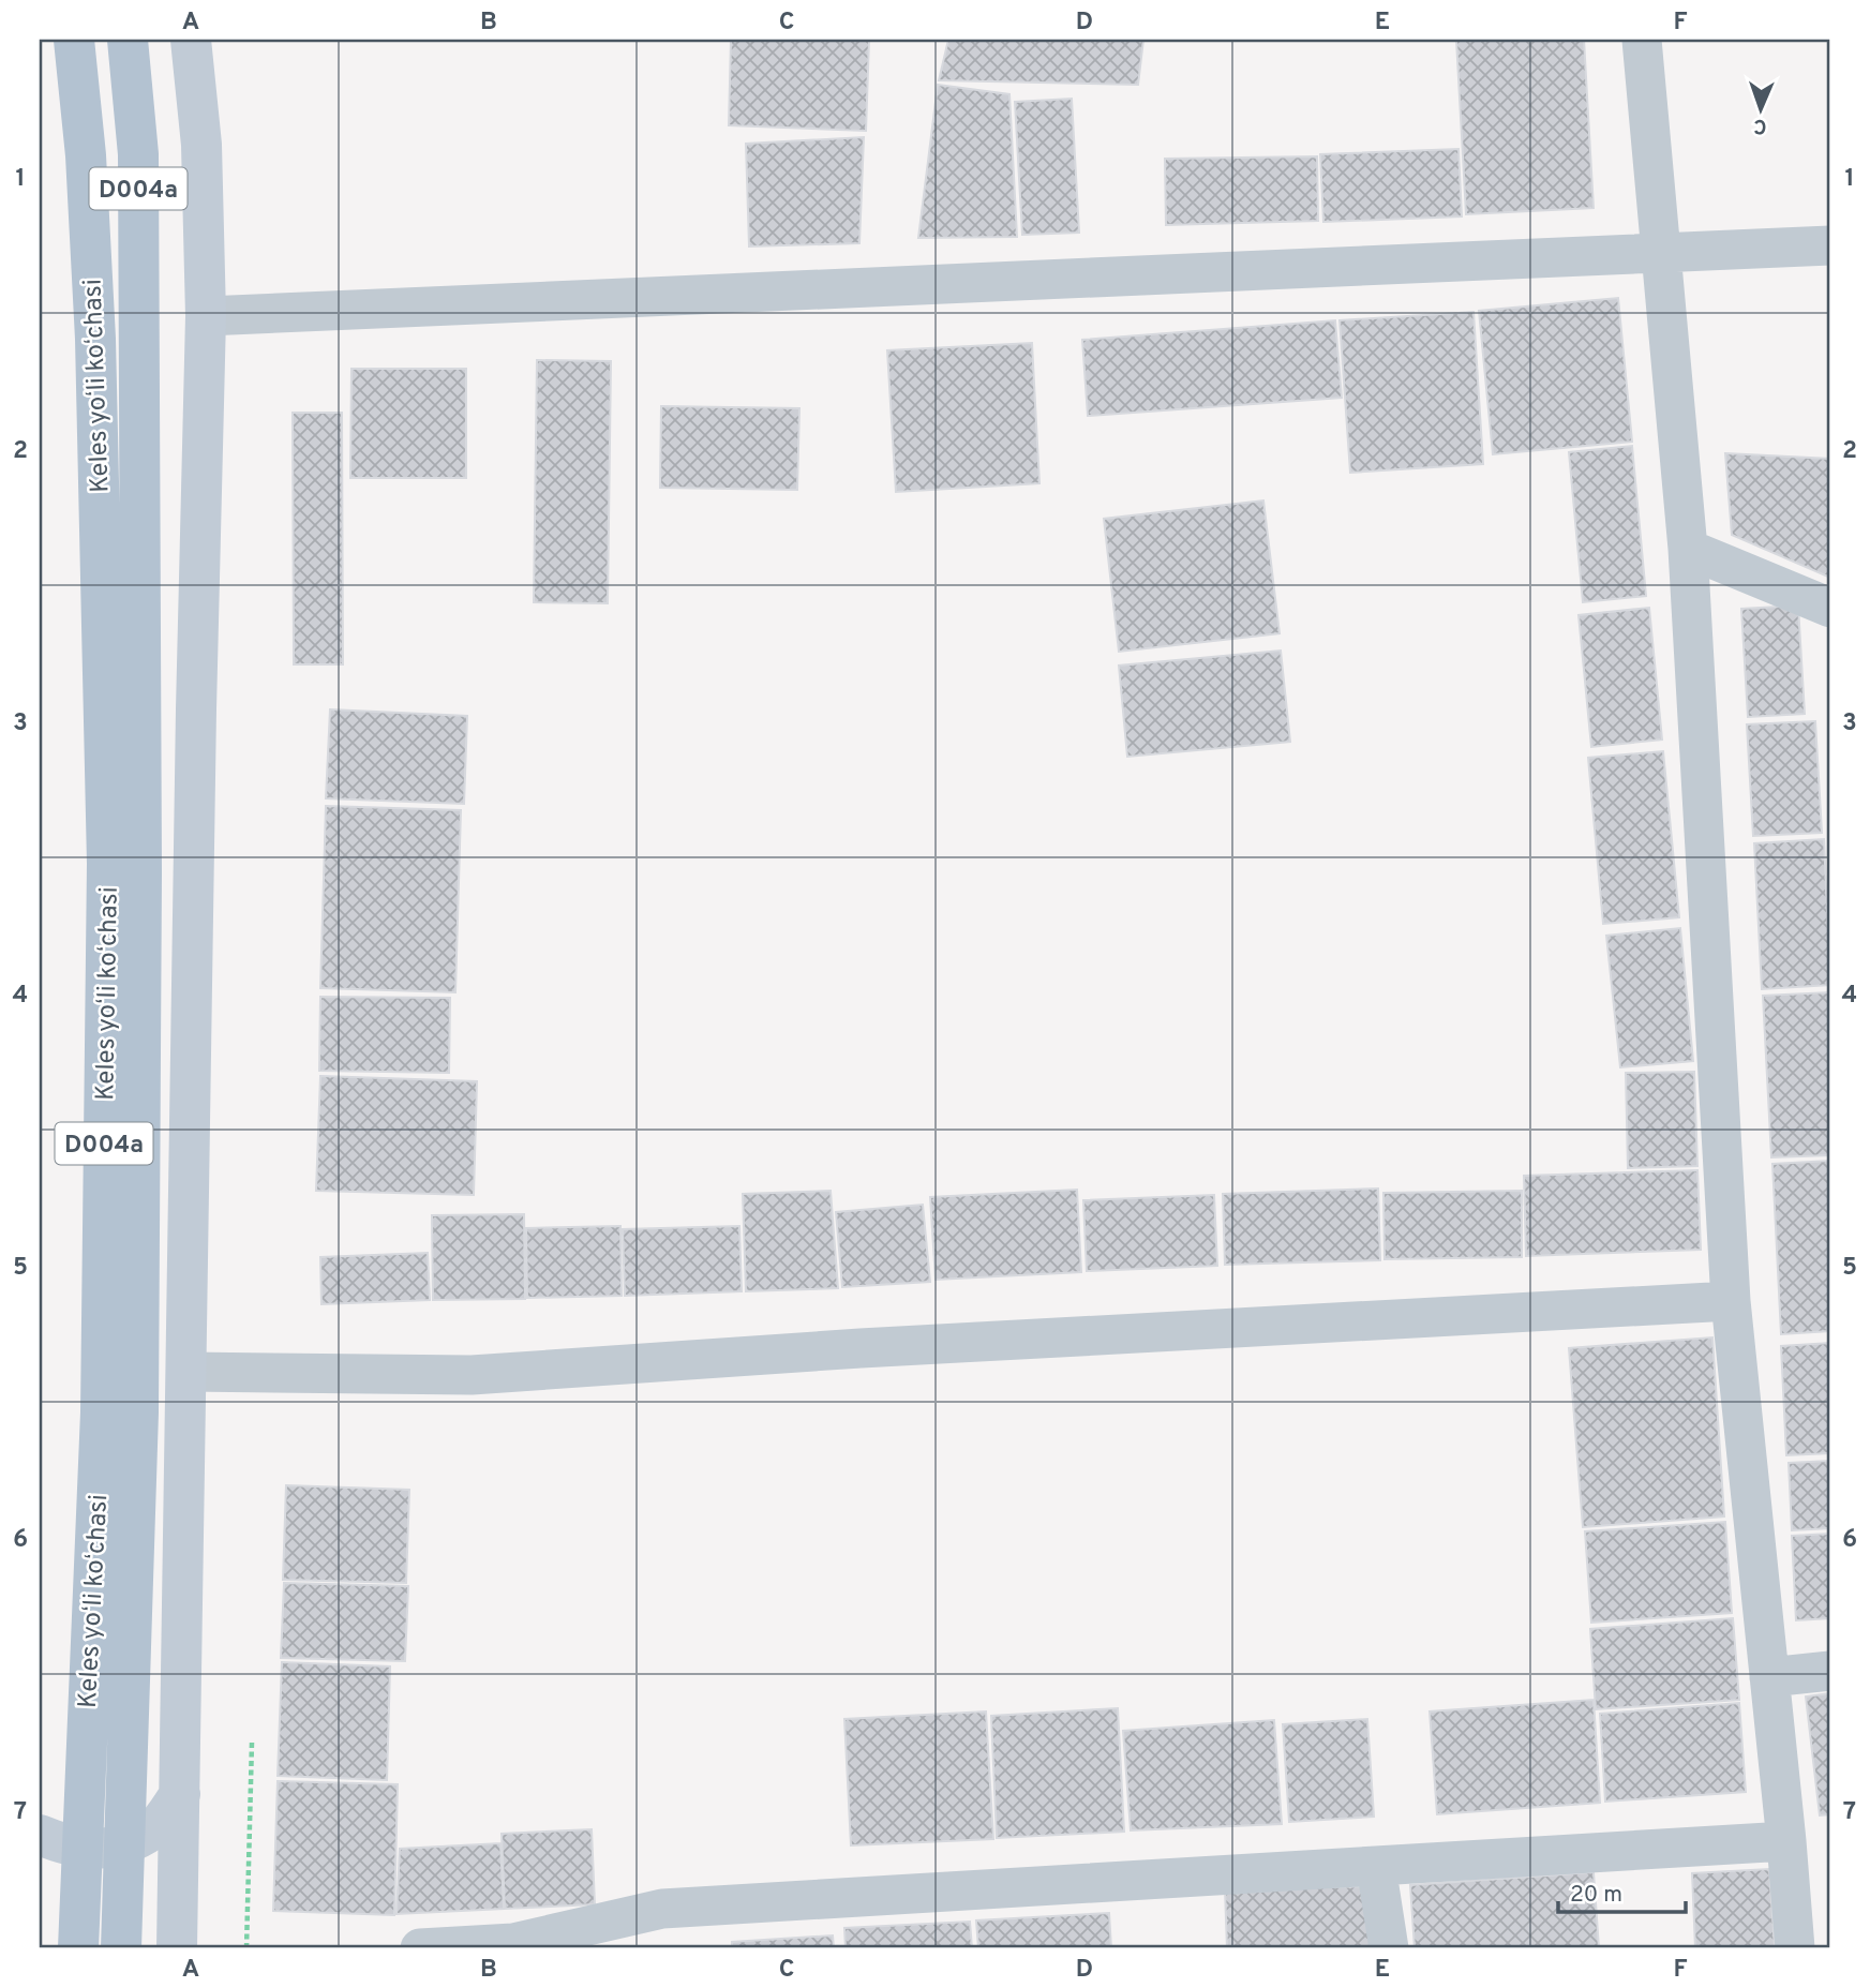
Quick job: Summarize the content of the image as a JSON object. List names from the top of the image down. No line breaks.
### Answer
{"streets":{"main road":["D004a","Keles yoʻli koʻchasi"]},"scale_bar":"20 m","north":"bottom","grid":{"columns":["A","B","C","D","E","F"],"rows":["1","2","3","4","5","6","7"]}}
